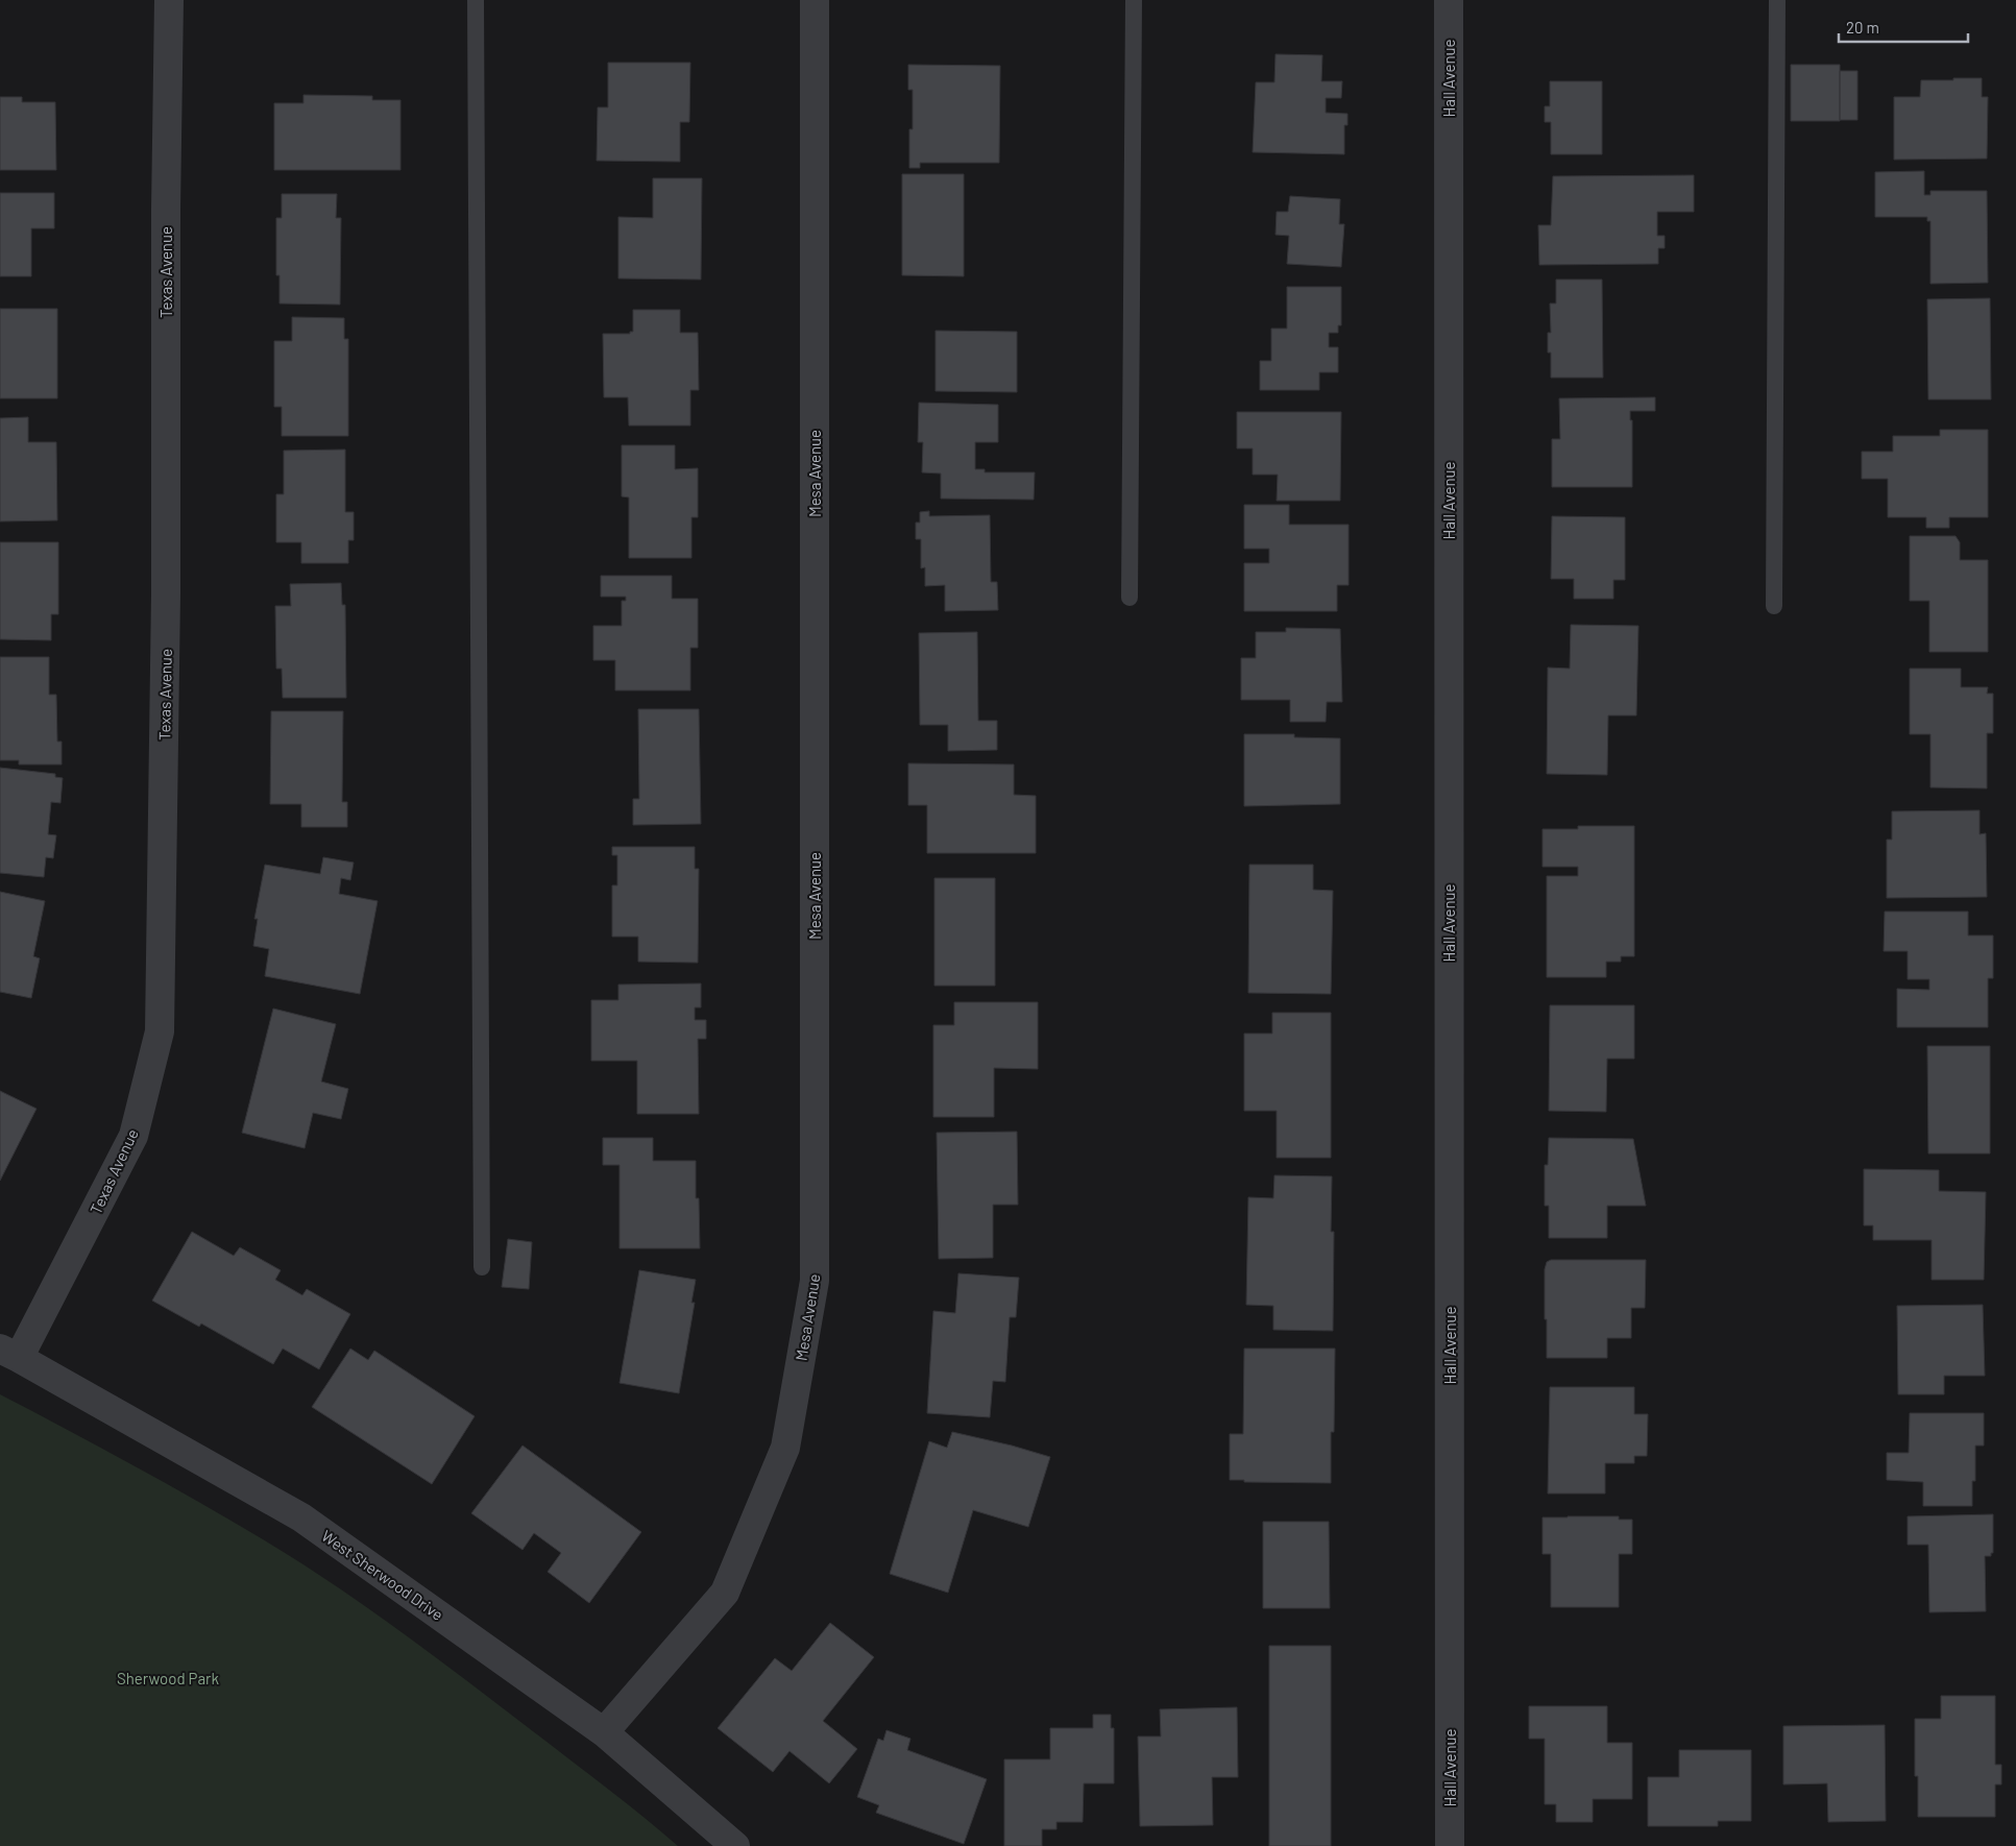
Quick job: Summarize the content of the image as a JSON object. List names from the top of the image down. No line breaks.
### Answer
{"streets":{"street":["Hall Avenue","Texas Avenue","Mesa Avenue","West Sherwood Drive"]},"crossings":[["Texas Avenue","West Sherwood Drive"],["Mesa Avenue","West Sherwood Drive"]],"parks":["Sherwood Park"],"scale_bar":"20 m"}
